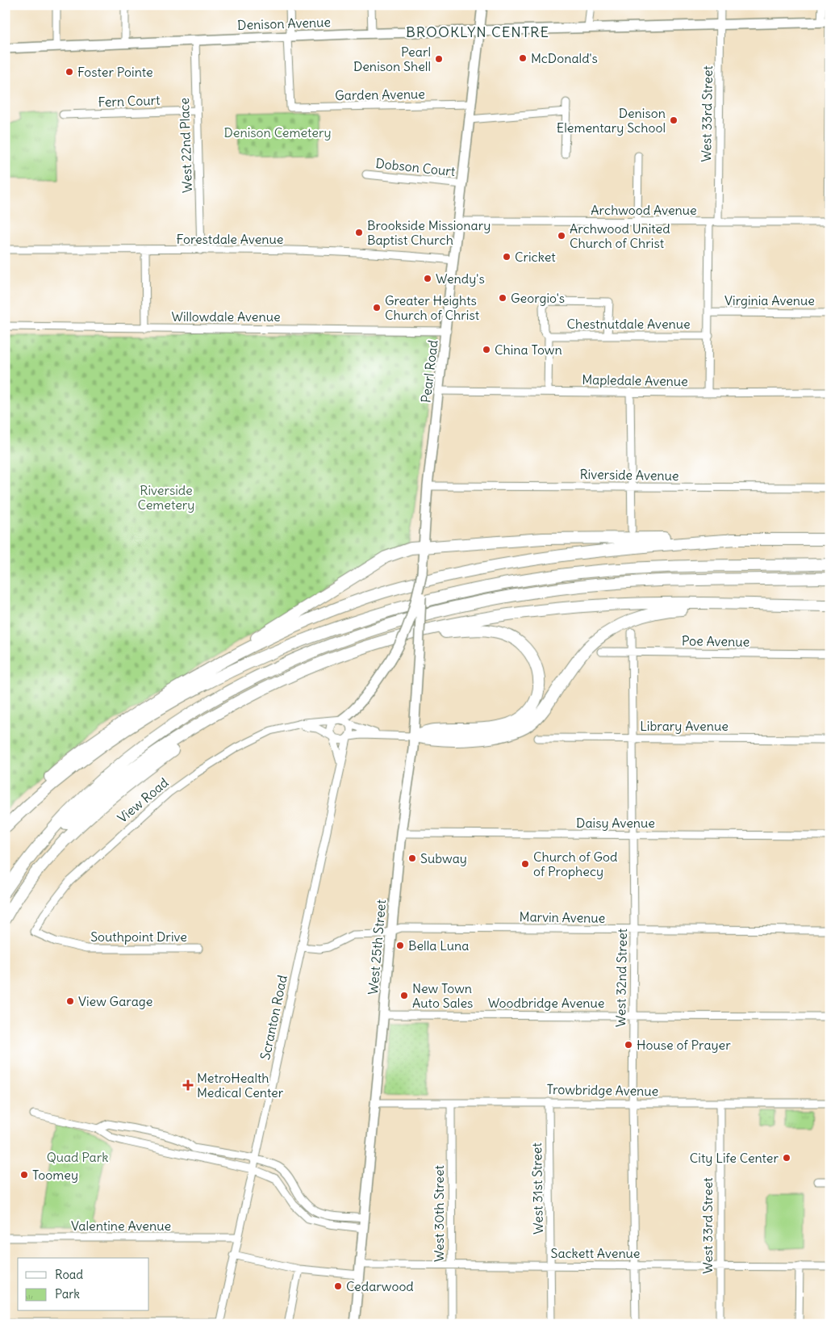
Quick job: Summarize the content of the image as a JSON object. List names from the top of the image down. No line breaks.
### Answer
{"streets":{"main road":["Denison Avenue","Pearl Road","West 25th Street"],"street":["Garden Avenue","Fern Court","West 33rd Street","West 22nd Place","Dobson Court","Archwood Avenue","Forestdale Avenue","Virginia Avenue","Willowdale Avenue","Chestnutdale Avenue","Mapledale Avenue","Riverside Avenue","Poe Avenue","Library Avenue","View Road","Daisy Avenue","Marvin Avenue","Southpoint Drive","West 32nd Street","Woodbridge Avenue","Scranton Road","Trowbridge Avenue","West 31st Street","West 30th Street","Valentine Avenue","Sackett Avenue"]},"crossings":[["Denison Avenue","Garden Avenue"],["Denison Avenue","West 33rd Street"],["Denison Avenue","West 22nd Place"],["Denison Avenue","Pearl Road"],["Garden Avenue","Pearl Road"],["Fern Court","West 22nd Place"],["West 33rd Street","Archwood Avenue"],["West 33rd Street","Trowbridge Avenue"],["West 33rd Street","Sackett Avenue"],["West 22nd Place","Forestdale Avenue"],["Dobson Court","Pearl Road"],["Archwood Avenue","Pearl Road"],["Forestdale Avenue","Pearl Road"],["Willowdale Avenue","Pearl Road"],["Pearl Road","Mapledale Avenue"],["Pearl Road","Riverside Avenue"],["Pearl Road","West 25th Street"],["Poe Avenue","West 32nd Street"],["Library Avenue","West 32nd Street"],["View Road","Southpoint Drive"],["View Road","Scranton Road"],["Daisy Avenue","West 25th Street"],["Daisy Avenue","West 32nd Street"],["Marvin Avenue","West 25th Street"],["Marvin Avenue","West 32nd Street"],["West 25th Street","Woodbridge Avenue"],["West 25th Street","Trowbridge Avenue"],["West 25th Street","Sackett Avenue"],["West 32nd Street","Woodbridge Avenue"],["West 32nd Street","Trowbridge Avenue"],["West 32nd Street","Sackett Avenue"],["Scranton Road","Valentine Avenue"],["Trowbridge Avenue","West 31st Street"],["Trowbridge Avenue","West 30th Street"],["West 31st Street","Sackett Avenue"],["West 30th Street","Sackett Avenue"]],"districts":["BROOKLYN CENTRE"],"parks":["Denison Cemetery","Riverside Cemetery","Quad Park"],"places":{"other":["McDonald's","Pearl Denison Shell","Foster Pointe","Denison Elementary School","Brookside Missionary Baptist Church","Archwood United Church of Christ","Cricket","Wendy's","Georgio's","Greater Heights Church of Christ","China Town","Subway","Church of God of Prophecy","Bella Luna","New Town Auto Sales","View Garage","House of Prayer","City Life Center","Toomey","Cedarwood"],"health":["MetroHealth Medical Center"]},"legend":["Road","Park"]}
